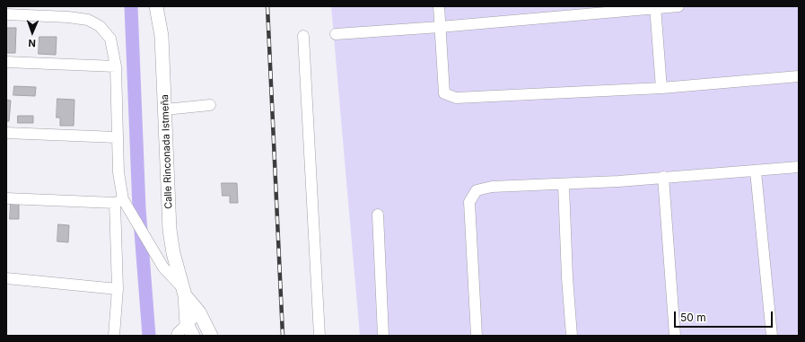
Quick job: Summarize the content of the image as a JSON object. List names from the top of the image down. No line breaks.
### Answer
{"streets":{"street":["Calle Rinconada Istmeña"]},"scale_bar":"50 m","north":"bottom"}
